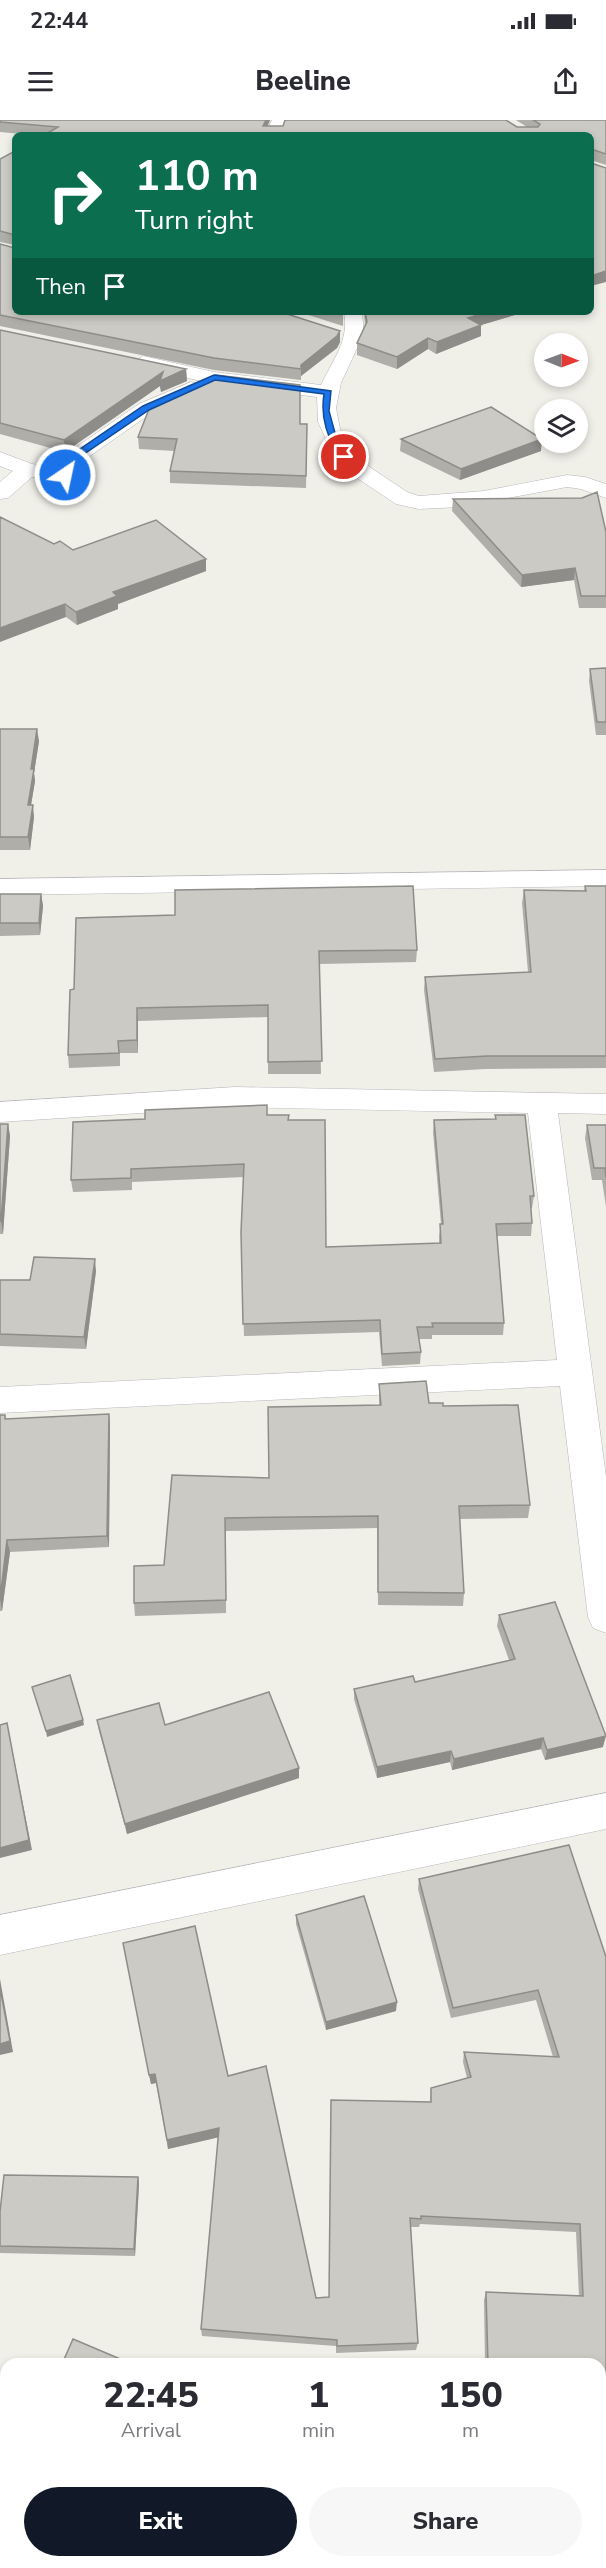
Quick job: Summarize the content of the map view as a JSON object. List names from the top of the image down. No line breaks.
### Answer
{"north":"right","page":{"status":"22:44","header":"Beeline","turn":["110 m","Turn right"],"then":"Then","eta":["22:45","Arrival","1","min","150","m"],"buttons":["Exit","Share"]}}
